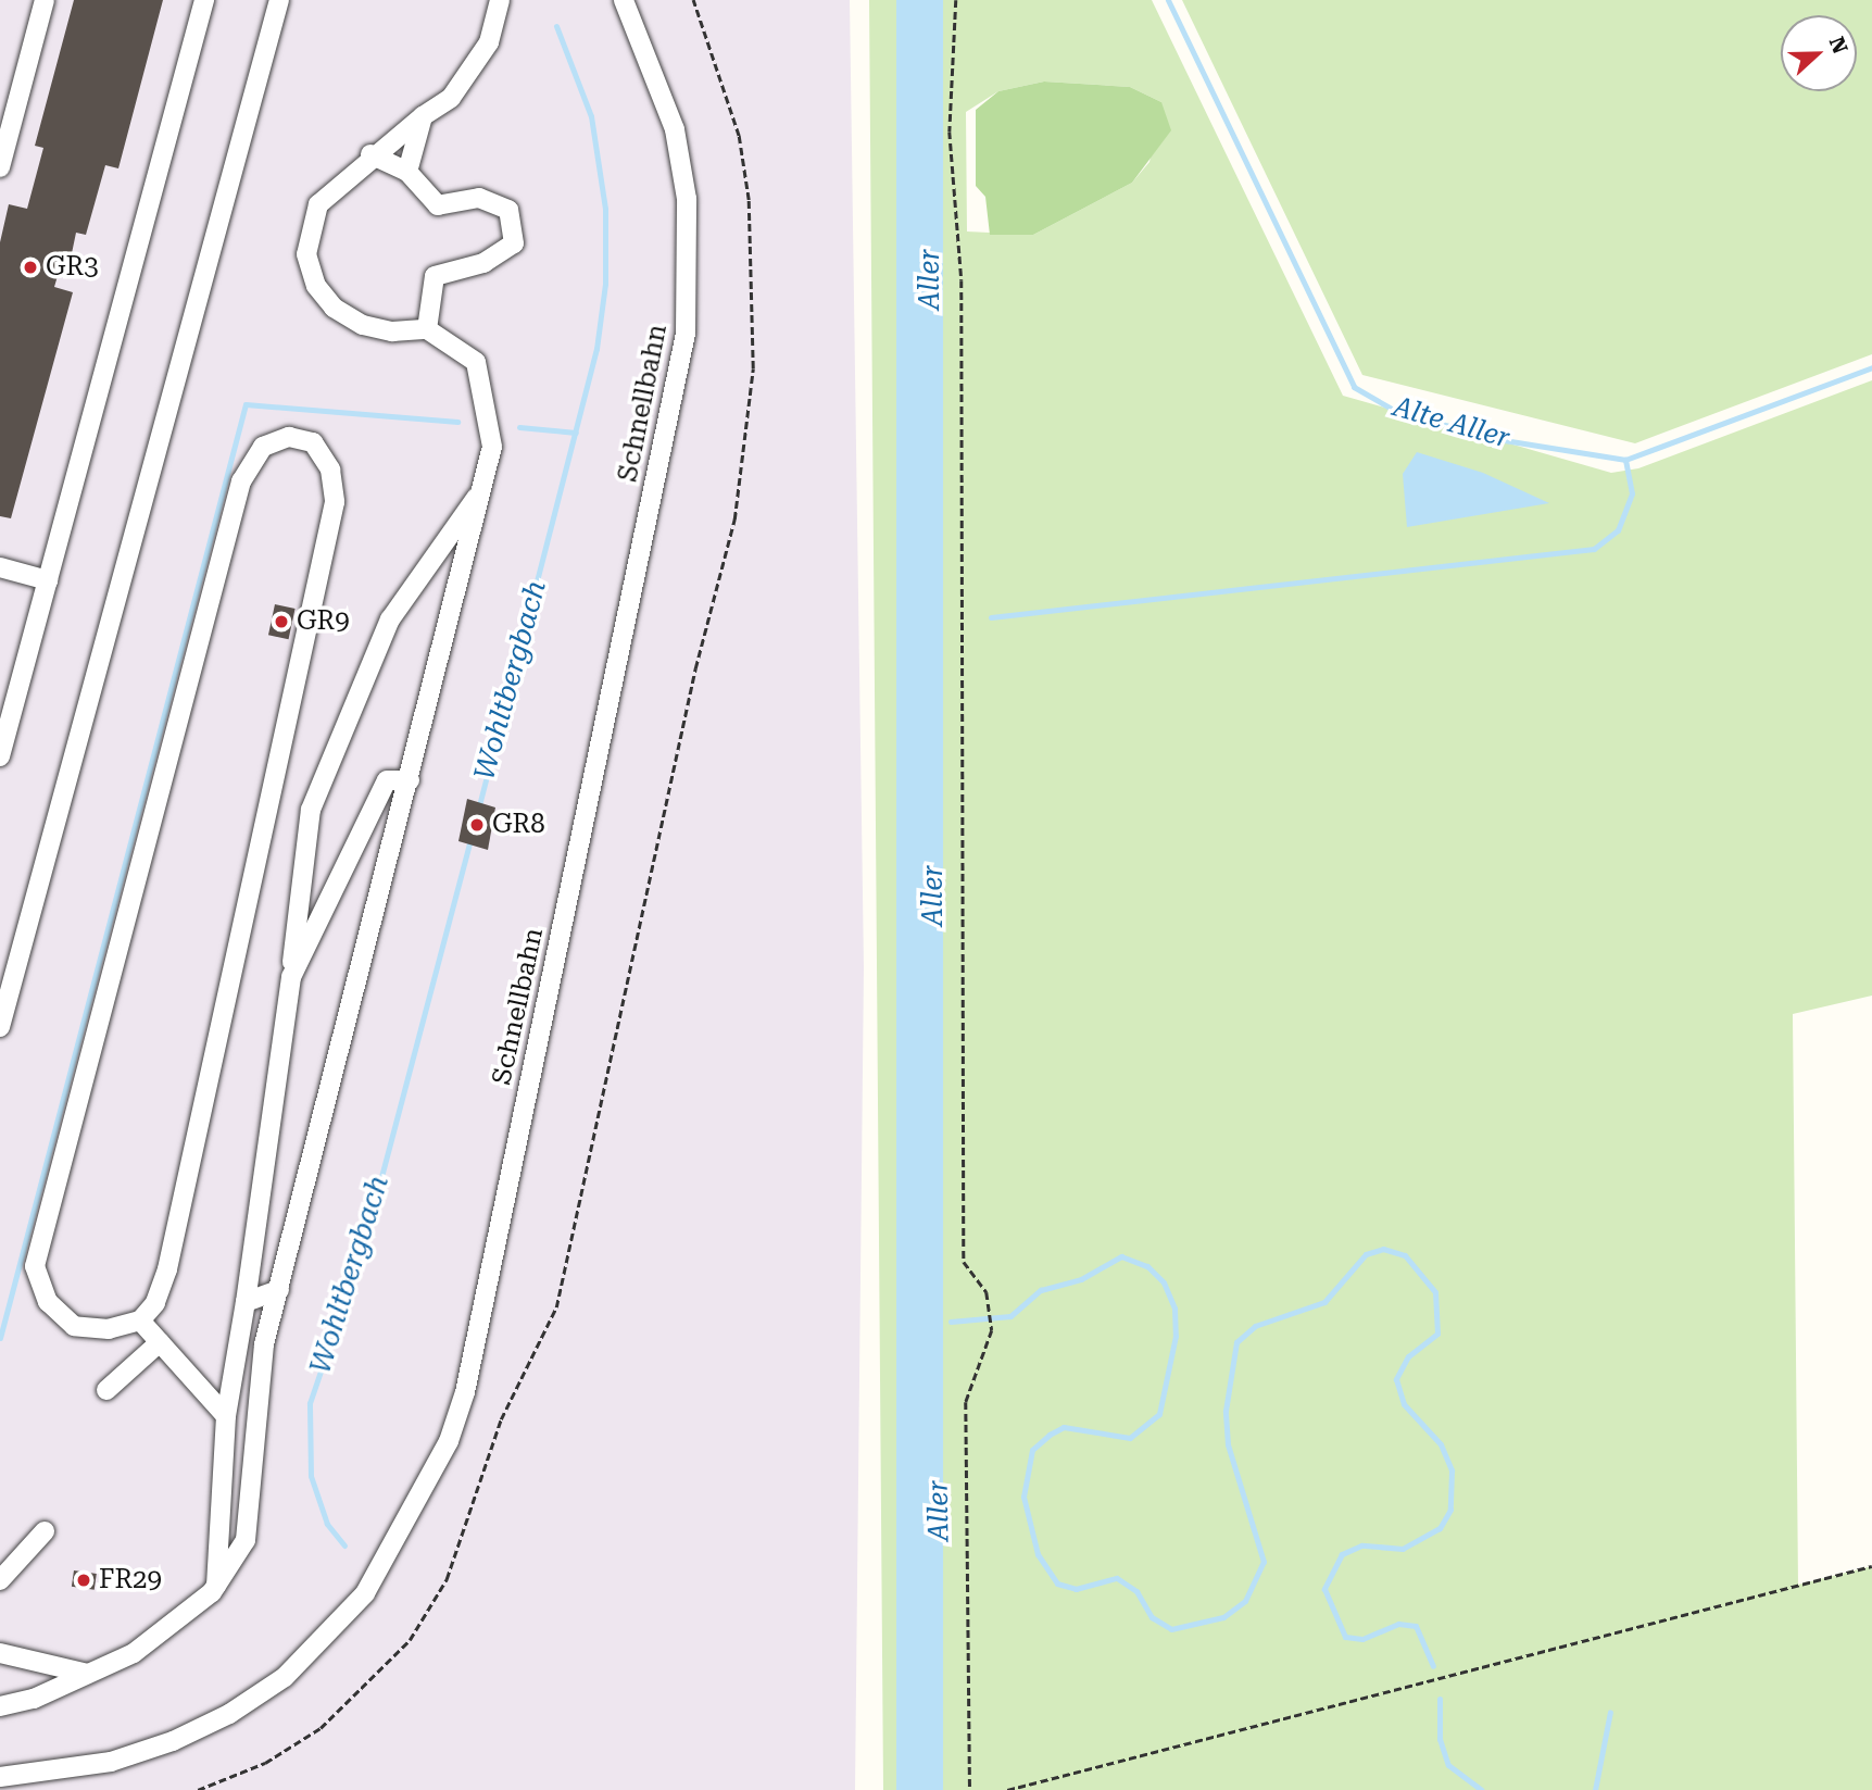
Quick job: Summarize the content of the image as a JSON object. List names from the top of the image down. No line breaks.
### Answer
{"streets":{"street":["Schnellbahn"]},"water":["Aller","Alte Aller","Wohltbergbach"],"places":["GR3","GR9","GR8","FR29"],"north":"right"}
